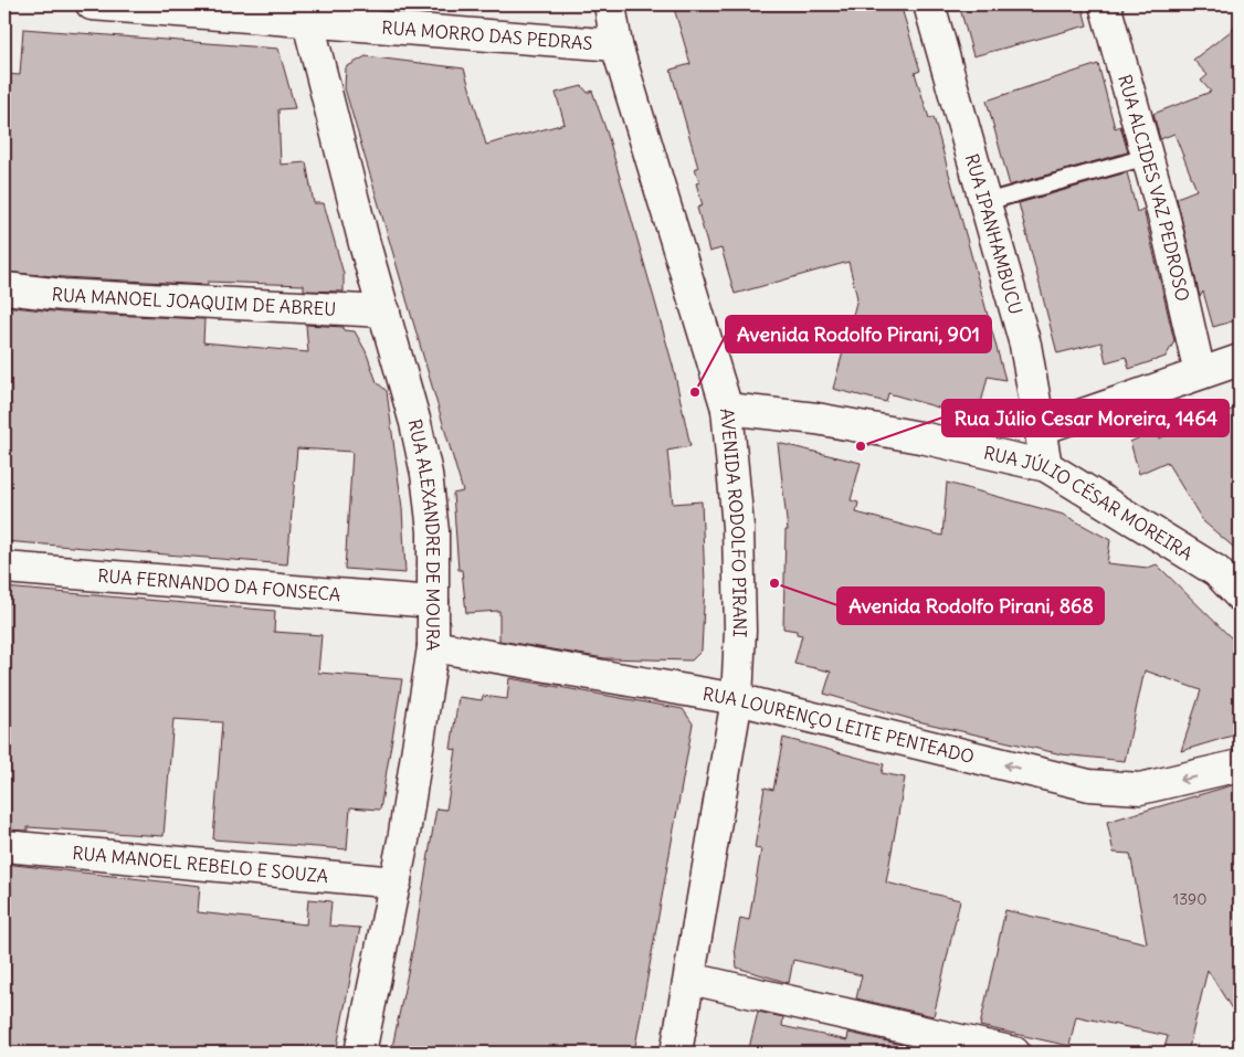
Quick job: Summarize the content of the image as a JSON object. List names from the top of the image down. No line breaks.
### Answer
{"streets":{"street":["RUA MORRO DAS PEDRAS","RUA ALCIDES VAZ PEDROSO","RUA IPANHAMBUCU","RUA MANOEL JOAQUIM DE ABREU","RUA JÚLIO CÉSAR MOREIRA","AVENIDA RODOLFO PIRANI","RUA ALEXANDRE DE MOURA","RUA FERNANDO DA FONSECA","RUA LOURENÇO LEITE PENTEADO","RUA MANOEL REBELO E SOUZA"]},"crossings":[["RUA MORRO DAS PEDRAS","AVENIDA RODOLFO PIRANI"],["RUA MORRO DAS PEDRAS","RUA ALEXANDRE DE MOURA"],["RUA IPANHAMBUCU","RUA JÚLIO CÉSAR MOREIRA"],["RUA MANOEL JOAQUIM DE ABREU","RUA ALEXANDRE DE MOURA"],["RUA JÚLIO CÉSAR MOREIRA","AVENIDA RODOLFO PIRANI"],["AVENIDA RODOLFO PIRANI","RUA LOURENÇO LEITE PENTEADO"],["RUA ALEXANDRE DE MOURA","RUA FERNANDO DA FONSECA"],["RUA ALEXANDRE DE MOURA","RUA LOURENÇO LEITE PENTEADO"],["RUA ALEXANDRE DE MOURA","RUA MANOEL REBELO E SOUZA"]],"one_way":["RUA LOURENÇO LEITE PENTEADO"],"places":["Avenida Rodolfo Pirani, 901","Rua Júlio Cesar Moreira, 1464","Avenida Rodolfo Pirani, 868"],"house_numbers":["1390"]}
